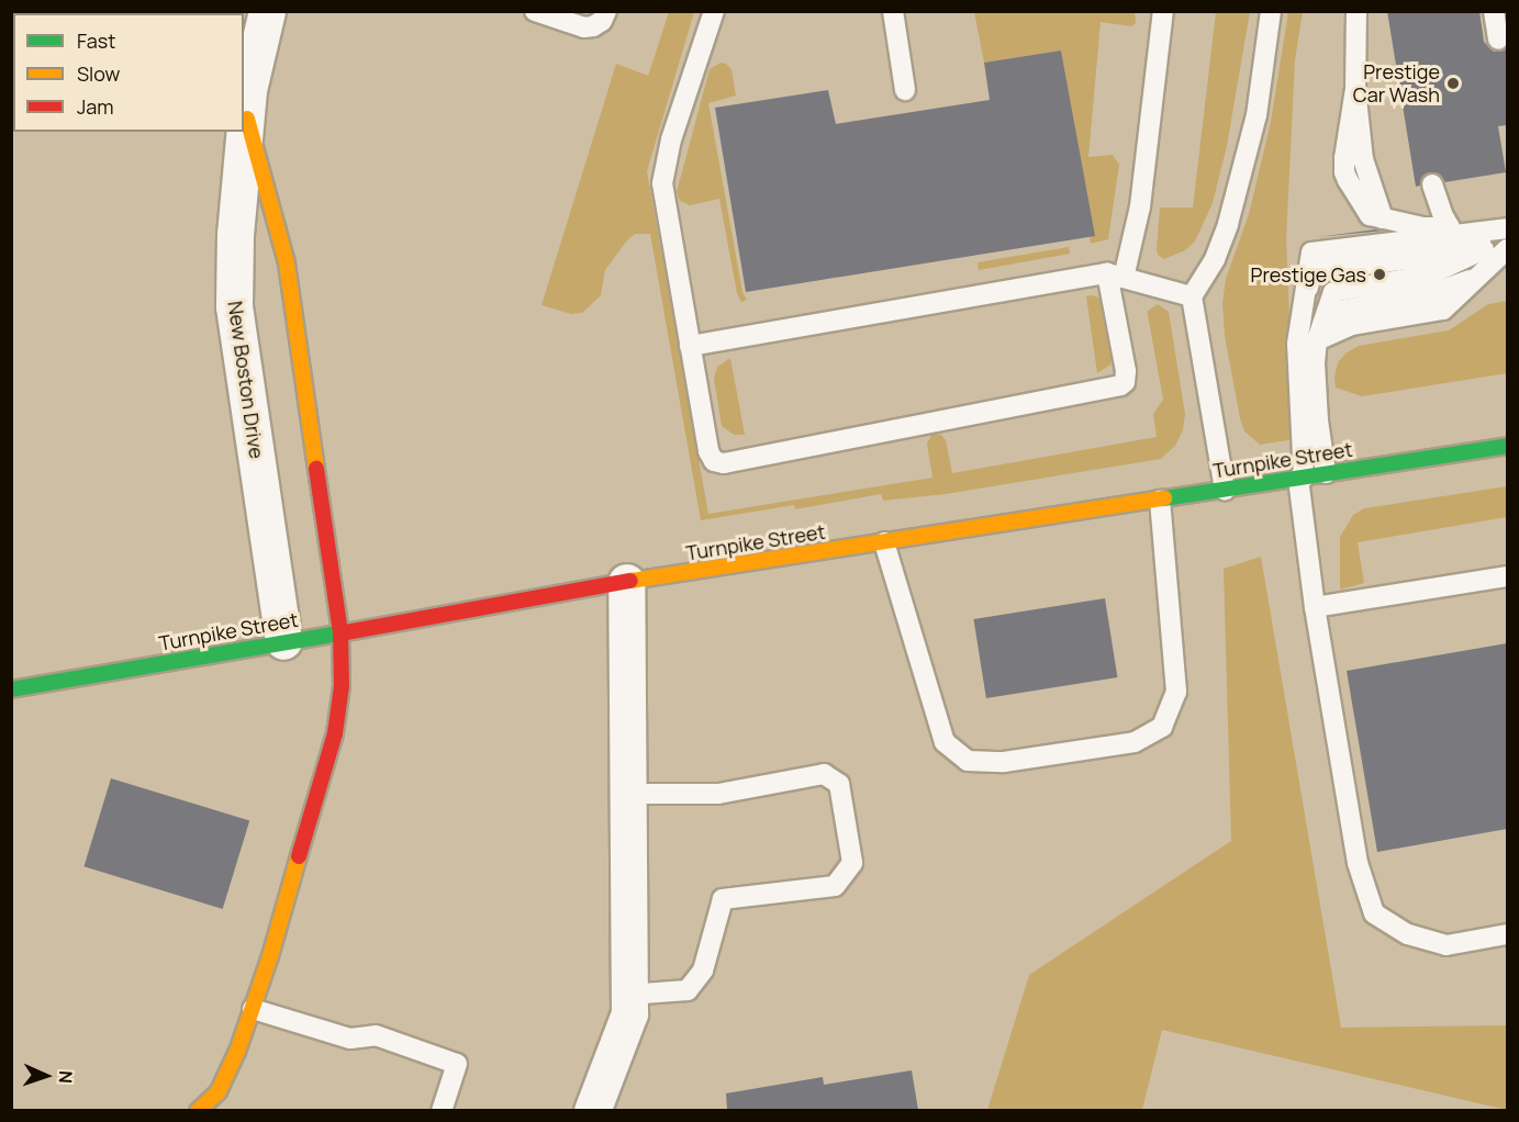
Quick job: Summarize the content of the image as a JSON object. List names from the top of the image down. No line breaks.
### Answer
{"streets":{"main road":["New Boston Drive","Turnpike Street"]},"crossings":[["New Boston Drive","Turnpike Street"]],"places":["Prestige Car Wash","Prestige Gas"],"legend":["Fast","Slow","Jam"],"north":"right"}
